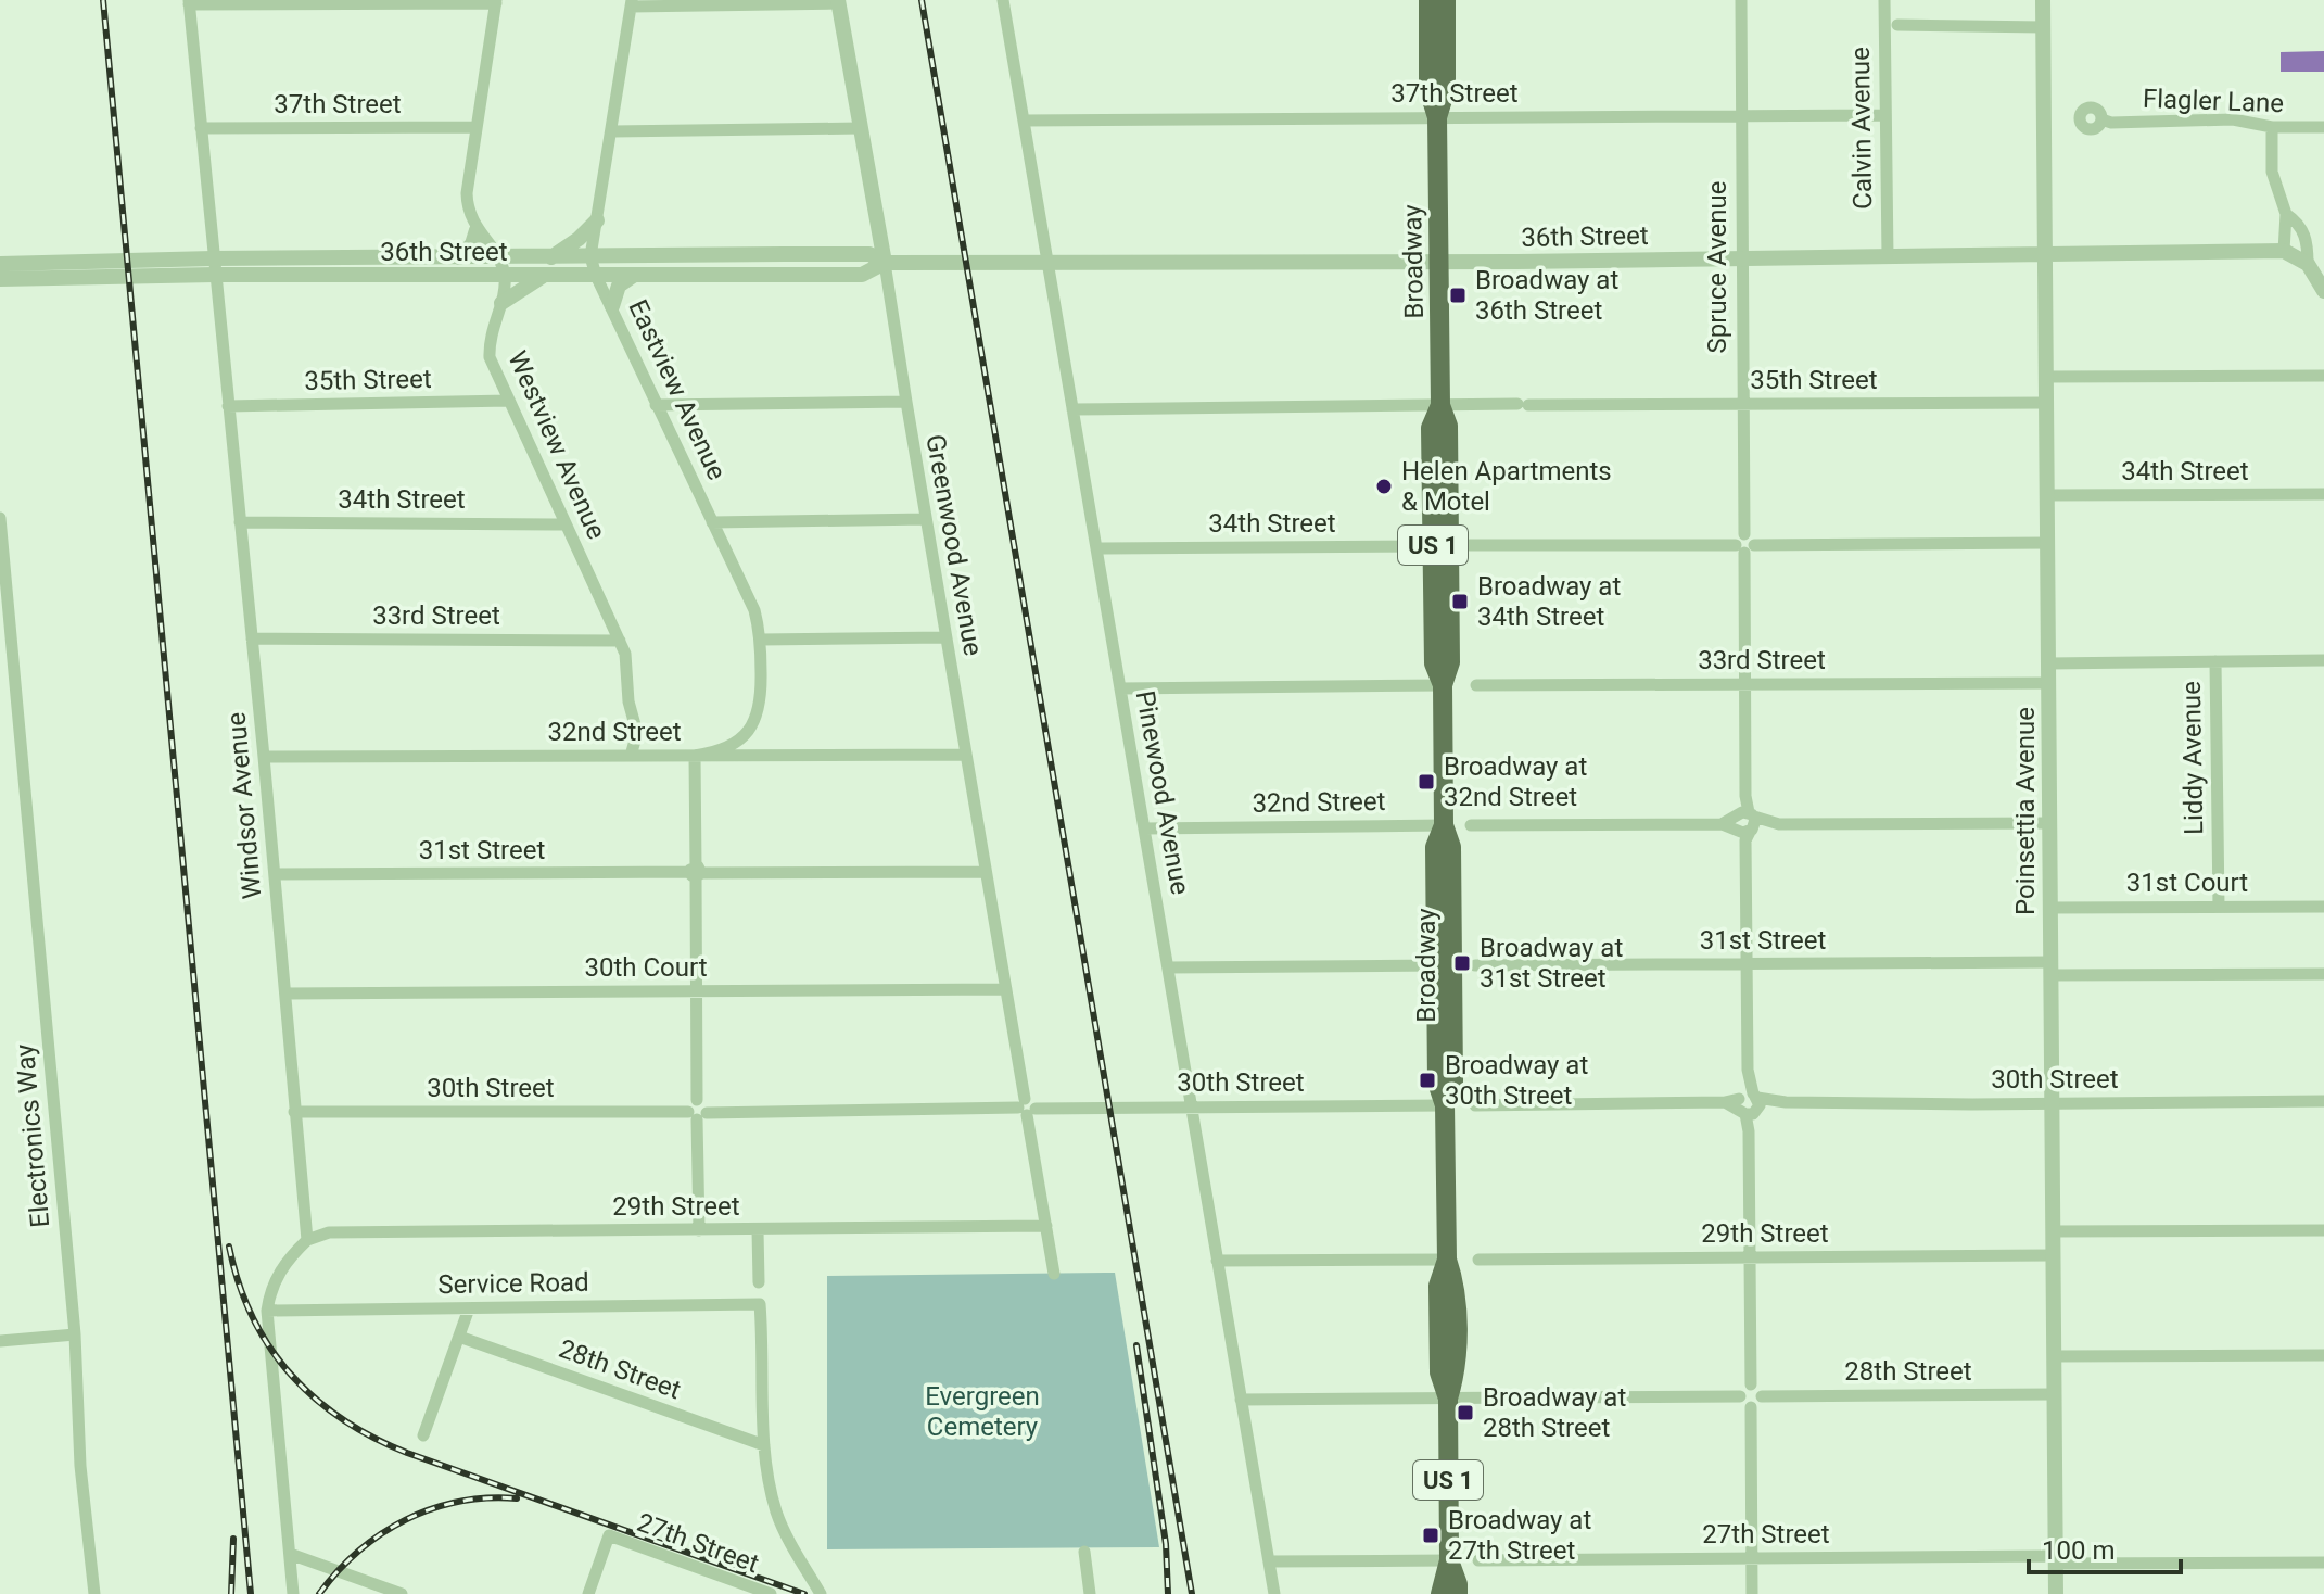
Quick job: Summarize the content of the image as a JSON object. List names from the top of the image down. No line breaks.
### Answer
{"streets":{"main road":["Broadway","US 1"],"street":["37th Street","Flagler Lane","Calvin Avenue","36th Street","Spruce Avenue","35th Street","Eastview Avenue","Westview Avenue","34th Street","Greenwood Avenue","33rd Street","32nd Street","Liddy Avenue","Pinewood Avenue","Windsor Avenue","Poinsettia Avenue","31st Street","31st Court","30th Court","30th Street","Electronics Way","29th Street","Service Road","28th Street","27th Street"]},"crossings":[["37th Street","Calvin Avenue"],["37th Street","Broadway"],["37th Street","Spruce Avenue"],["37th Street","Westview Avenue"],["37th Street","Pinewood Avenue"],["37th Street","Windsor Avenue"],["Calvin Avenue","36th Street"],["36th Street","Broadway"],["36th Street","Spruce Avenue"],["36th Street","Eastview Avenue"],["36th Street","Westview Avenue"],["36th Street","Greenwood Avenue"],["36th Street","Pinewood Avenue"],["36th Street","Windsor Avenue"],["36th Street","Poinsettia Avenue"],["Broadway","35th Street"],["Broadway","34th Street"],["Broadway","32nd Street"],["Broadway","30th Street"],["Spruce Avenue","35th Street"],["Spruce Avenue","34th Street"],["35th Street","Westview Avenue"],["35th Street","Pinewood Avenue"],["35th Street","Windsor Avenue"],["35th Street","Poinsettia Avenue"],["Eastview Avenue","32nd Street"],["Westview Avenue","34th Street"],["Westview Avenue","33rd Street"],["Westview Avenue","32nd Street"],["34th Street","Pinewood Avenue"],["34th Street","Windsor Avenue"],["34th Street","Poinsettia Avenue"],["Greenwood Avenue","32nd Street"],["Greenwood Avenue","31st Street"],["Greenwood Avenue","30th Court"],["Greenwood Avenue","30th Street"],["Greenwood Avenue","29th Street"],["33rd Street","Windsor Avenue"],["33rd Street","Poinsettia Avenue"],["32nd Street","Pinewood Avenue"],["32nd Street","Windsor Avenue"],["Liddy Avenue","31st Court"],["Pinewood Avenue","30th Street"],["Windsor Avenue","31st Street"],["Windsor Avenue","30th Court"],["Windsor Avenue","30th Street"],["Windsor Avenue","29th Street"],["Poinsettia Avenue","31st Street"],["Poinsettia Avenue","31st Court"],["Poinsettia Avenue","30th Street"],["Poinsettia Avenue","29th Street"],["Poinsettia Avenue","28th Street"],["Poinsettia Avenue","27th Street"],["Service Road","28th Street"]],"parks":["Evergreen Cemetery"],"places":{"transit":["Broadway at 36th Street","Broadway at 34th Street","Broadway at 32nd Street","Broadway at 31st Street","Broadway at 30th Street","Broadway at 28th Street","Broadway at 27th Street"],"other":["Helen Apartments & Motel"]},"scale_bar":"100 m"}
